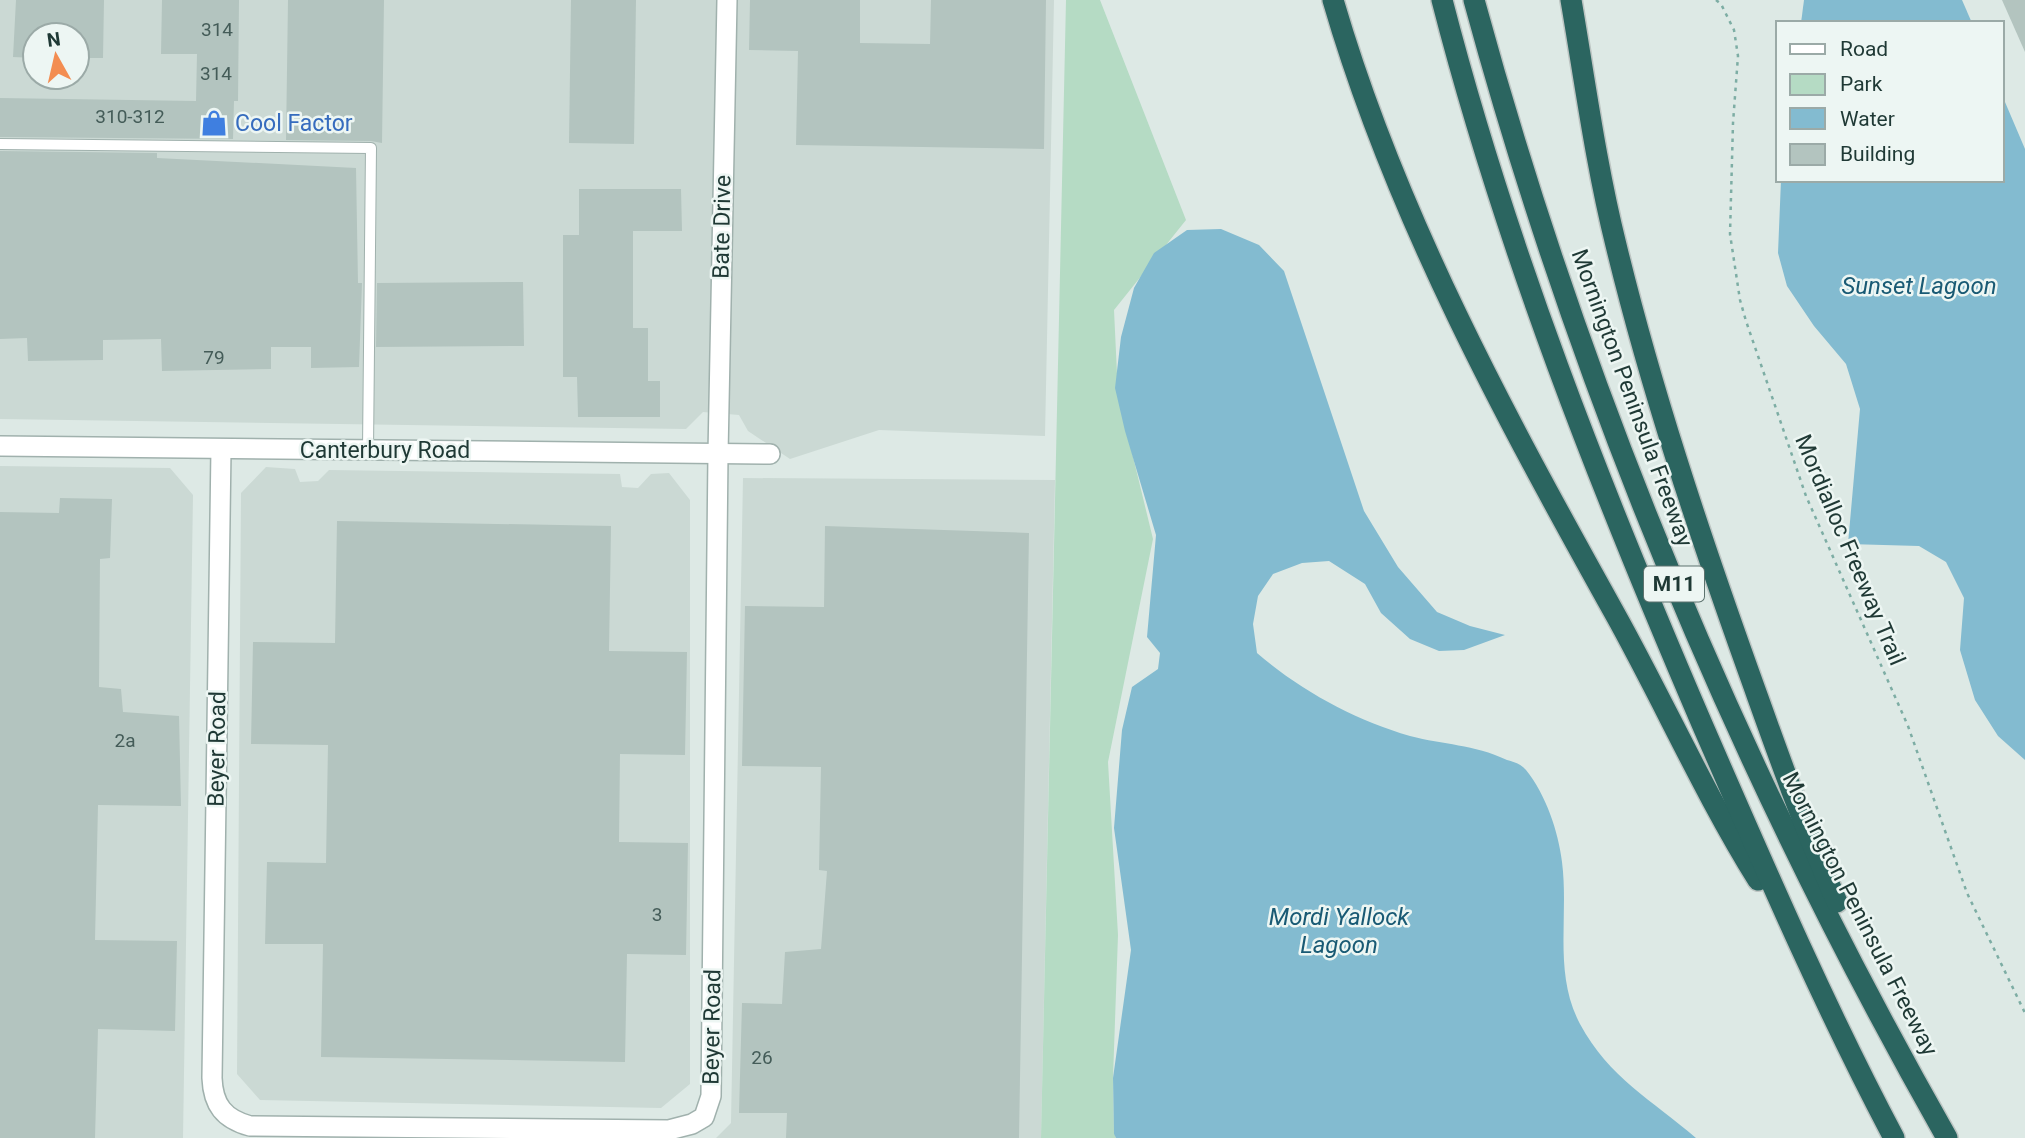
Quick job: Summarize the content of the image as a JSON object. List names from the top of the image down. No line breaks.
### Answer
{"streets":{"highway":["Mornington Peninsula Freeway","M11"],"street":["Bate Drive","Canterbury Road","Beyer Road"],"path":["Mordialloc Freeway Trail"]},"crossings":[["Bate Drive","Canterbury Road"],["Bate Drive","Beyer Road"],["Canterbury Road","Beyer Road"]],"water":["Sunset Lagoon","Mordi Yallock Lagoon"],"places":{"shop":["Cool Factor"]},"house_numbers":["314","314","310-312","79","2a","3","26"],"legend":["Road","Park","Water","Building"],"north":"top"}
